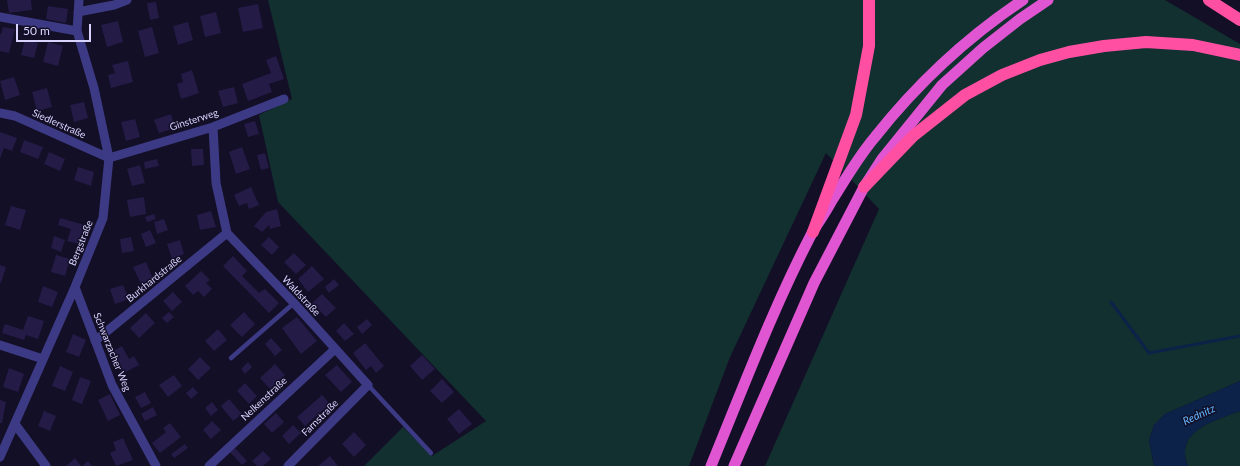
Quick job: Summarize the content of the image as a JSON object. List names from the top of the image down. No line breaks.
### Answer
{"streets":{"street":["Ginsterweg","Siedlerstraße","Bergstraße","Burkhardstraße","Waldstraße","Schwarzacher Weg","Nelkenstraße","Farnstraße"]},"crossings":[["Ginsterweg","Siedlerstraße"],["Ginsterweg","Bergstraße"],["Siedlerstraße","Bergstraße"],["Bergstraße","Schwarzacher Weg"],["Burkhardstraße","Waldstraße"],["Burkhardstraße","Schwarzacher Weg"],["Waldstraße","Nelkenstraße"],["Waldstraße","Farnstraße"]],"water":["Rednitz"],"scale_bar":"50 m"}
